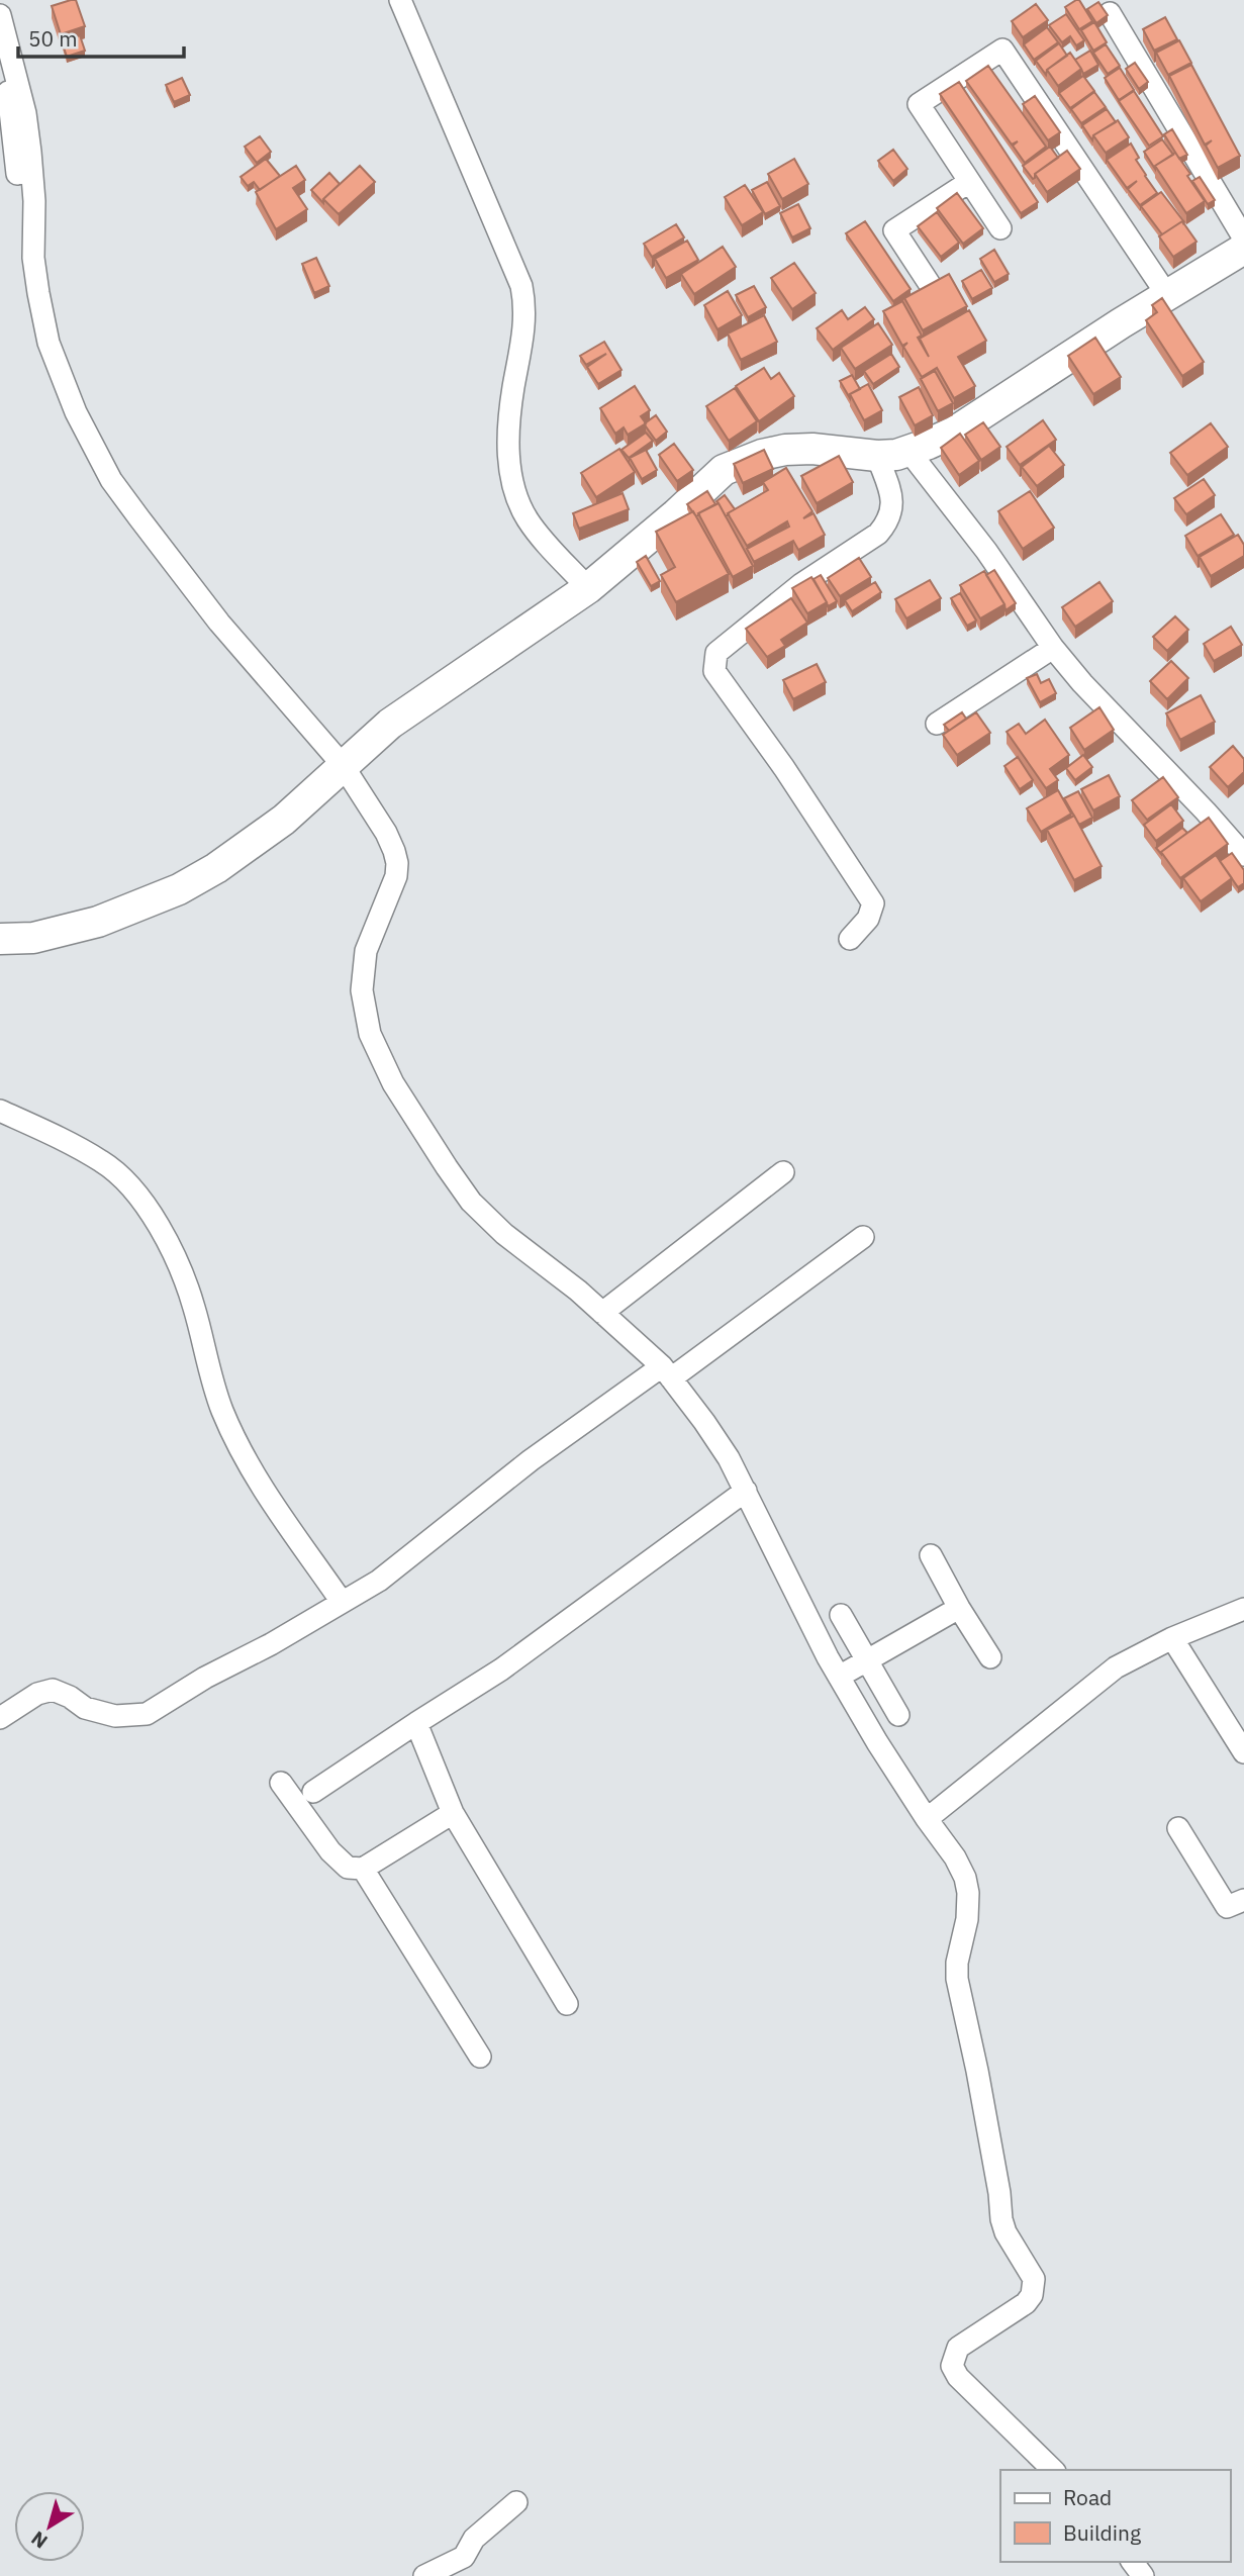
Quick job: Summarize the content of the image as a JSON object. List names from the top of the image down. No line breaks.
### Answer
{"legend":["Road","Building"],"scale_bar":"50 m","north":"bottom left"}
